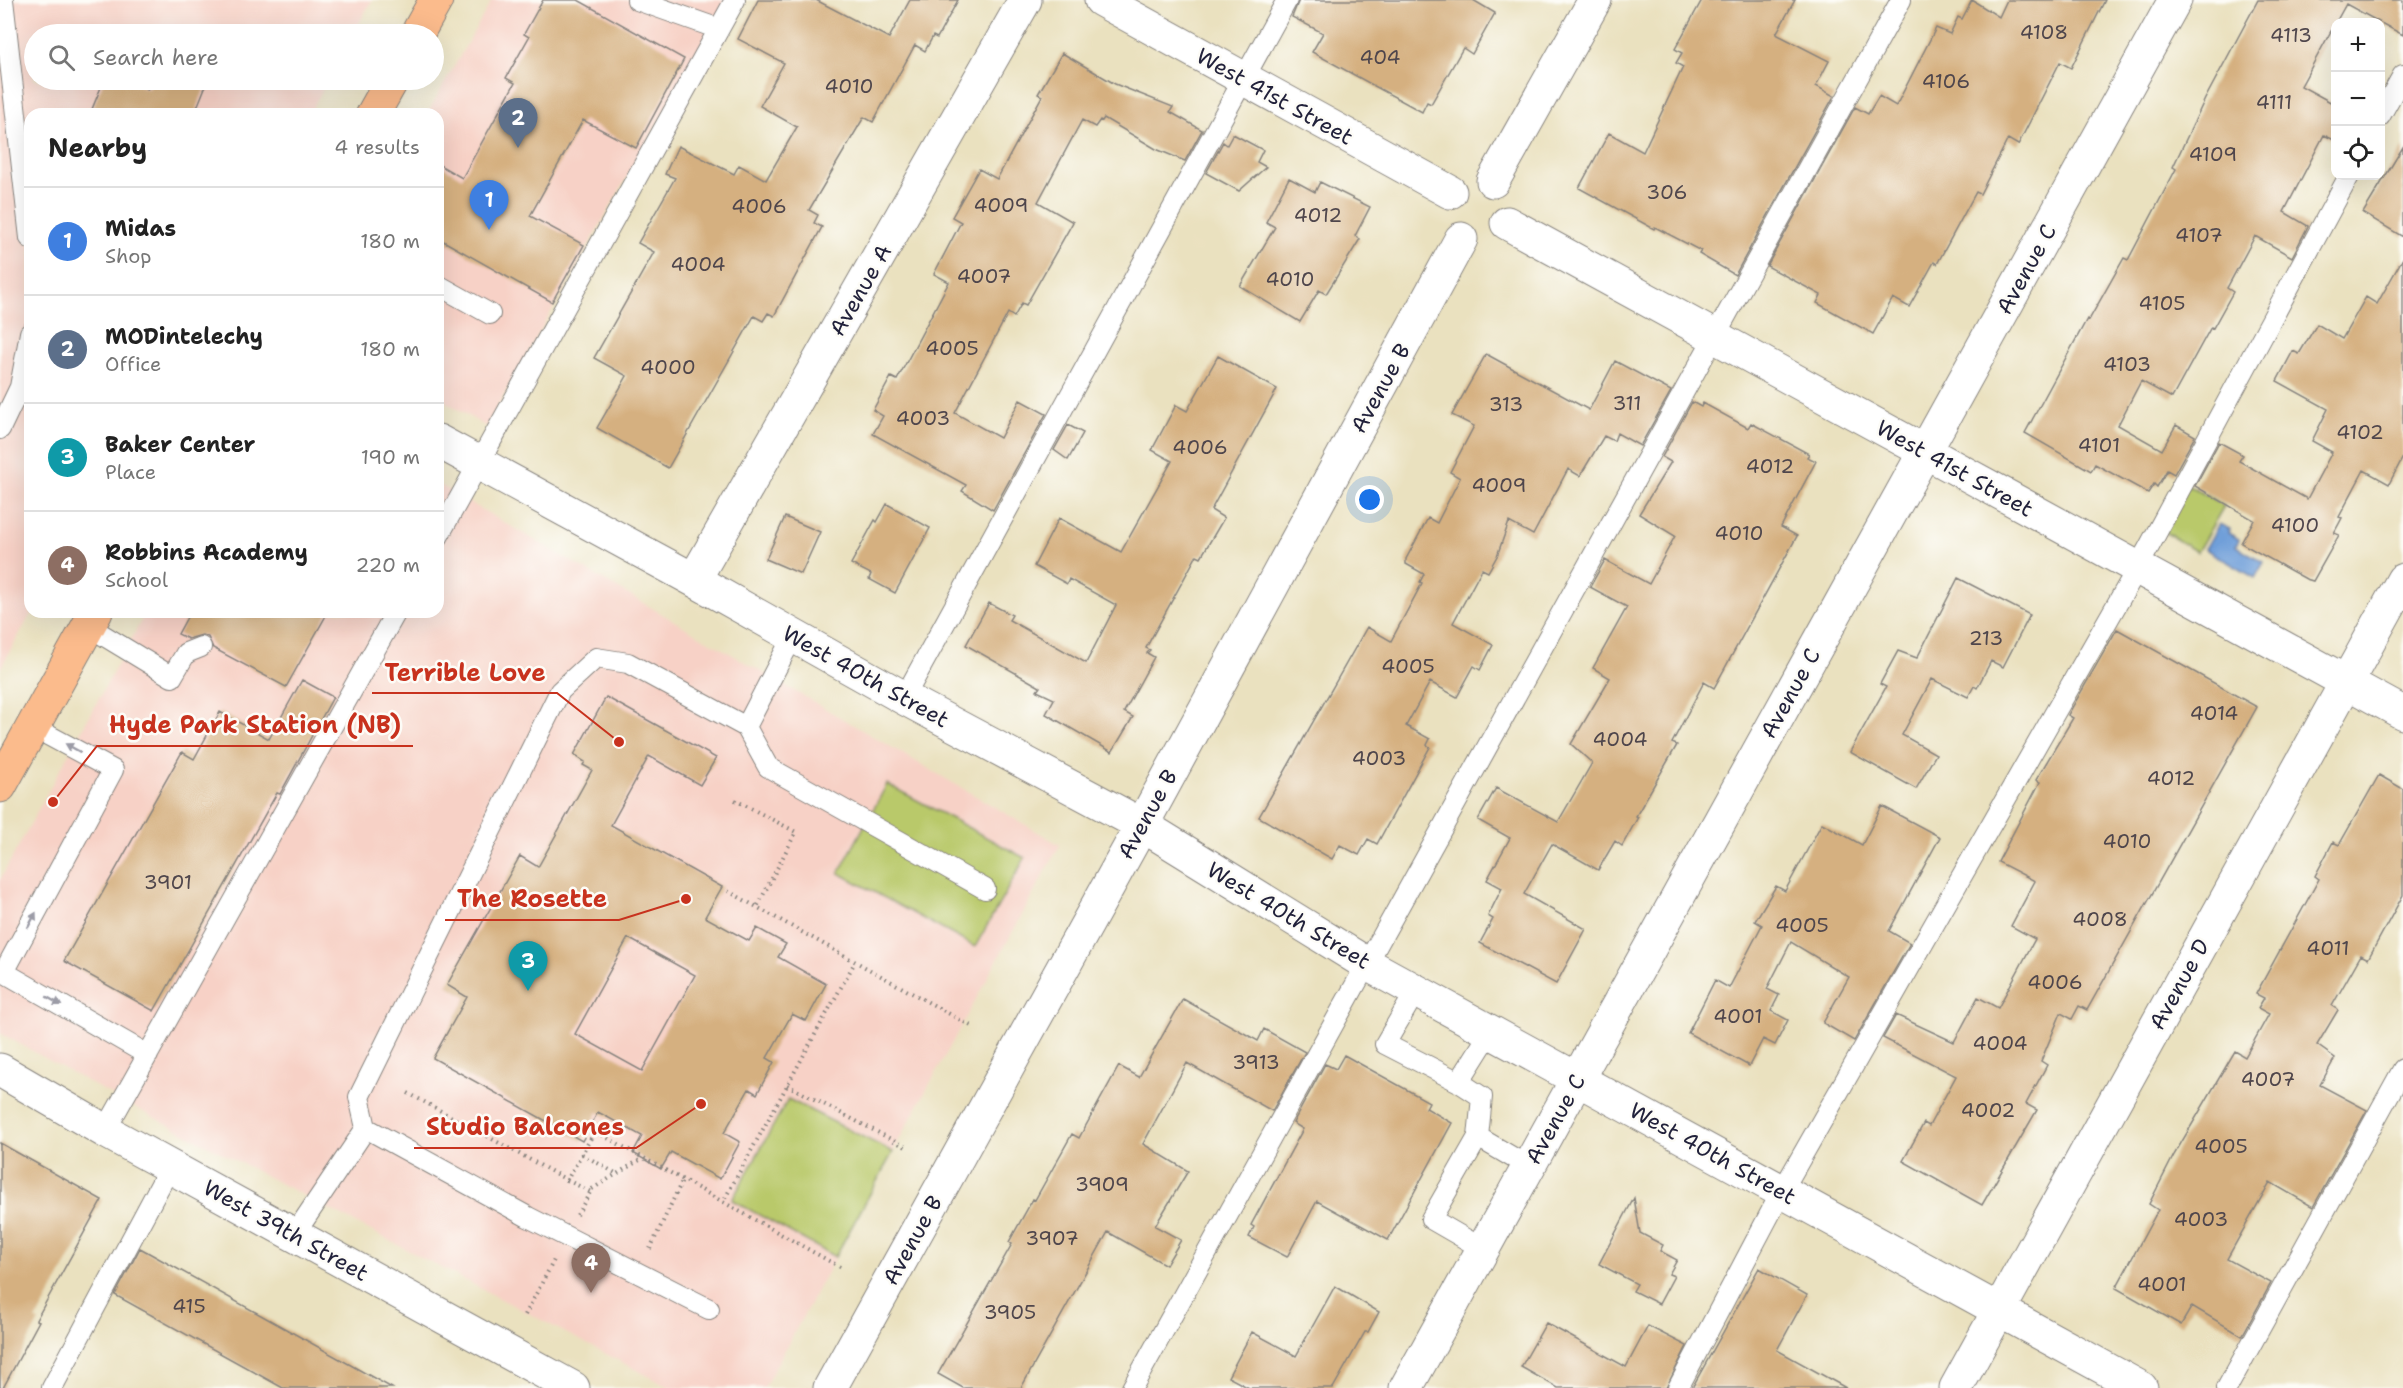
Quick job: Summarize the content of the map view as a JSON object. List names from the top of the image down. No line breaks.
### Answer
{"streets":{"street":["West 41st Street","Avenue C","Avenue A","Avenue B","West 40th Street","Avenue D","West 39th Street"]},"crossings":[["West 41st Street","Avenue C"],["West 41st Street","Avenue B"],["West 41st Street","Avenue D"],["Avenue C","West 40th Street"],["Avenue A","West 40th Street"],["Avenue B","West 40th Street"],["West 40th Street","Avenue D"]],"places":["Terrible Love","Hyde Park Station (NB)","The Rosette","Studio Balcones"],"house_numbers":["4108","4113","404","4106","4010","4111","4109","306","4009","4006","4012","4107","4004","4007","4010","4105","4005","4103","4000","311","313","4003","4102","4101","4006","4012","4009","4100","4010","213","4005","4014","4004","4003","4012","4010","3901","4008","4005","4011","4006","4001","4004","3913","4007","4002","4005","3909","4003","3907","4001","415","3905"],"page":{"map_buttons":["+","−"],"search":"Search here","pins":["2","1","3","4"],"heading":["Nearby","4 results"],"list":[{"mark":"1","name":"Midas","note":"Shop","value":"180 m"},{"mark":"2","name":"MODintelechy","note":"Office","value":"180 m"},{"mark":"3","name":"Baker Center","note":"Place","value":"190 m"},{"mark":"4","name":"Robbins Academy","note":"School","value":"220 m"}]}}
